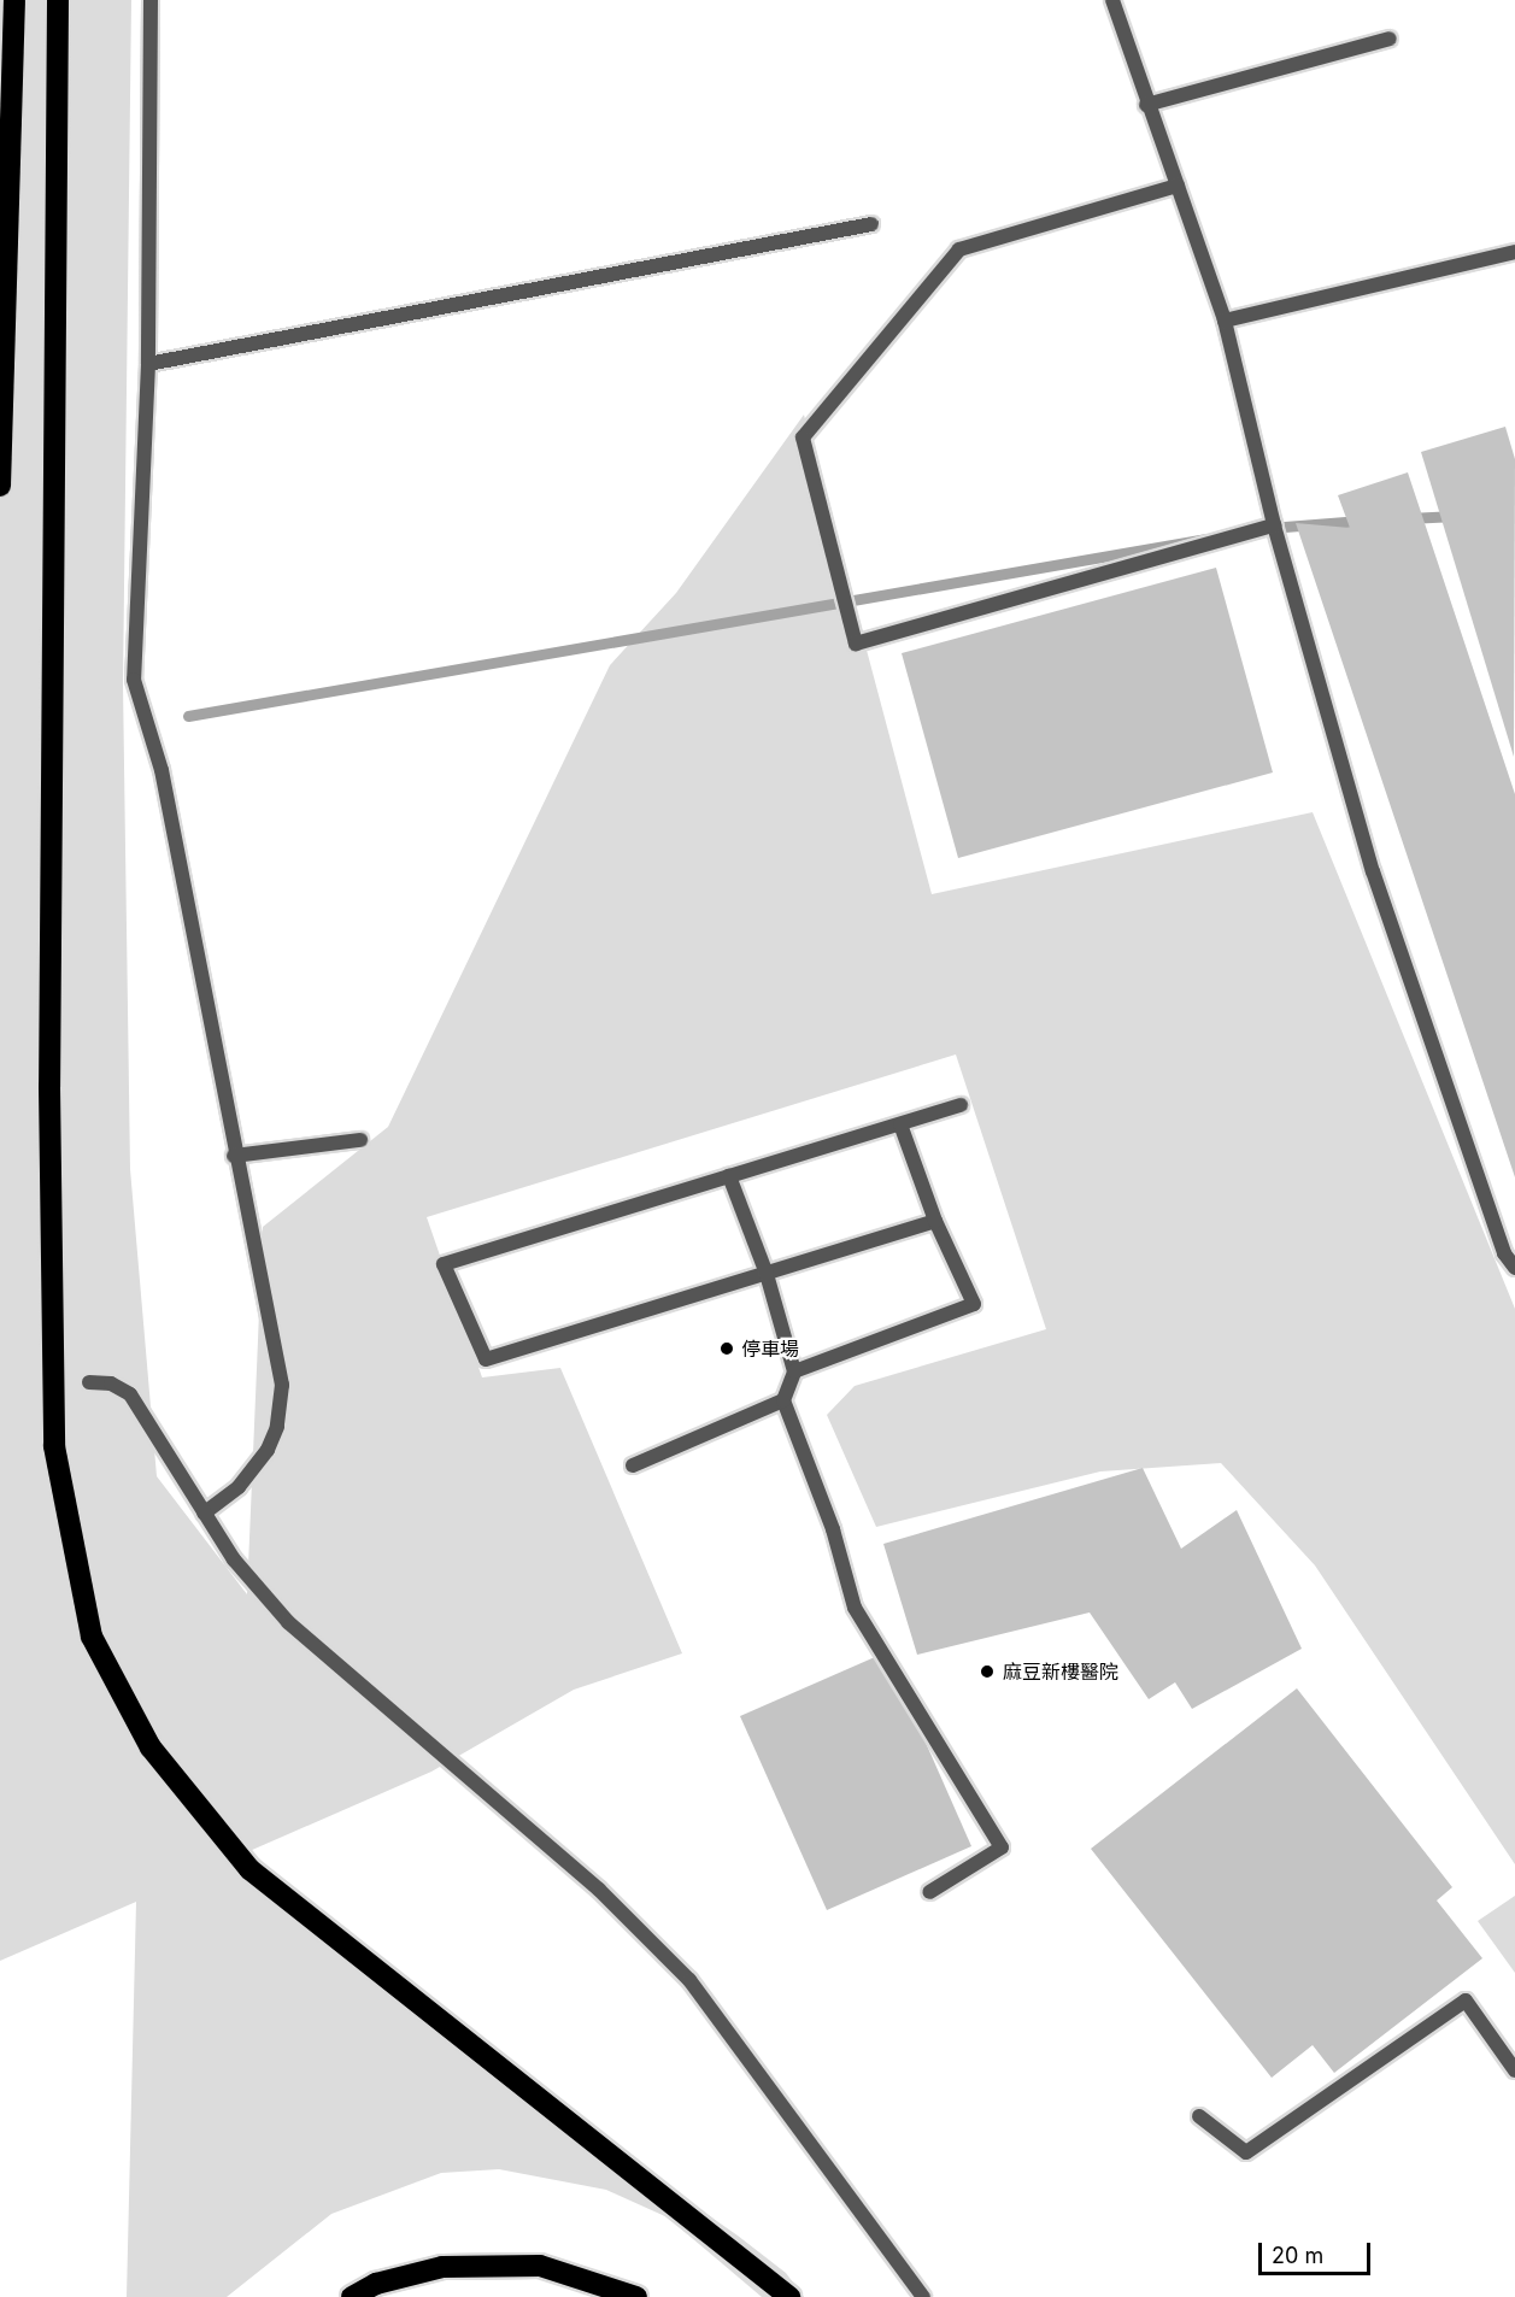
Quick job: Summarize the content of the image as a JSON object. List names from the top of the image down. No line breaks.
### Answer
{"places":["停車場","麻豆新樓醫院"],"scale_bar":"20 m"}
